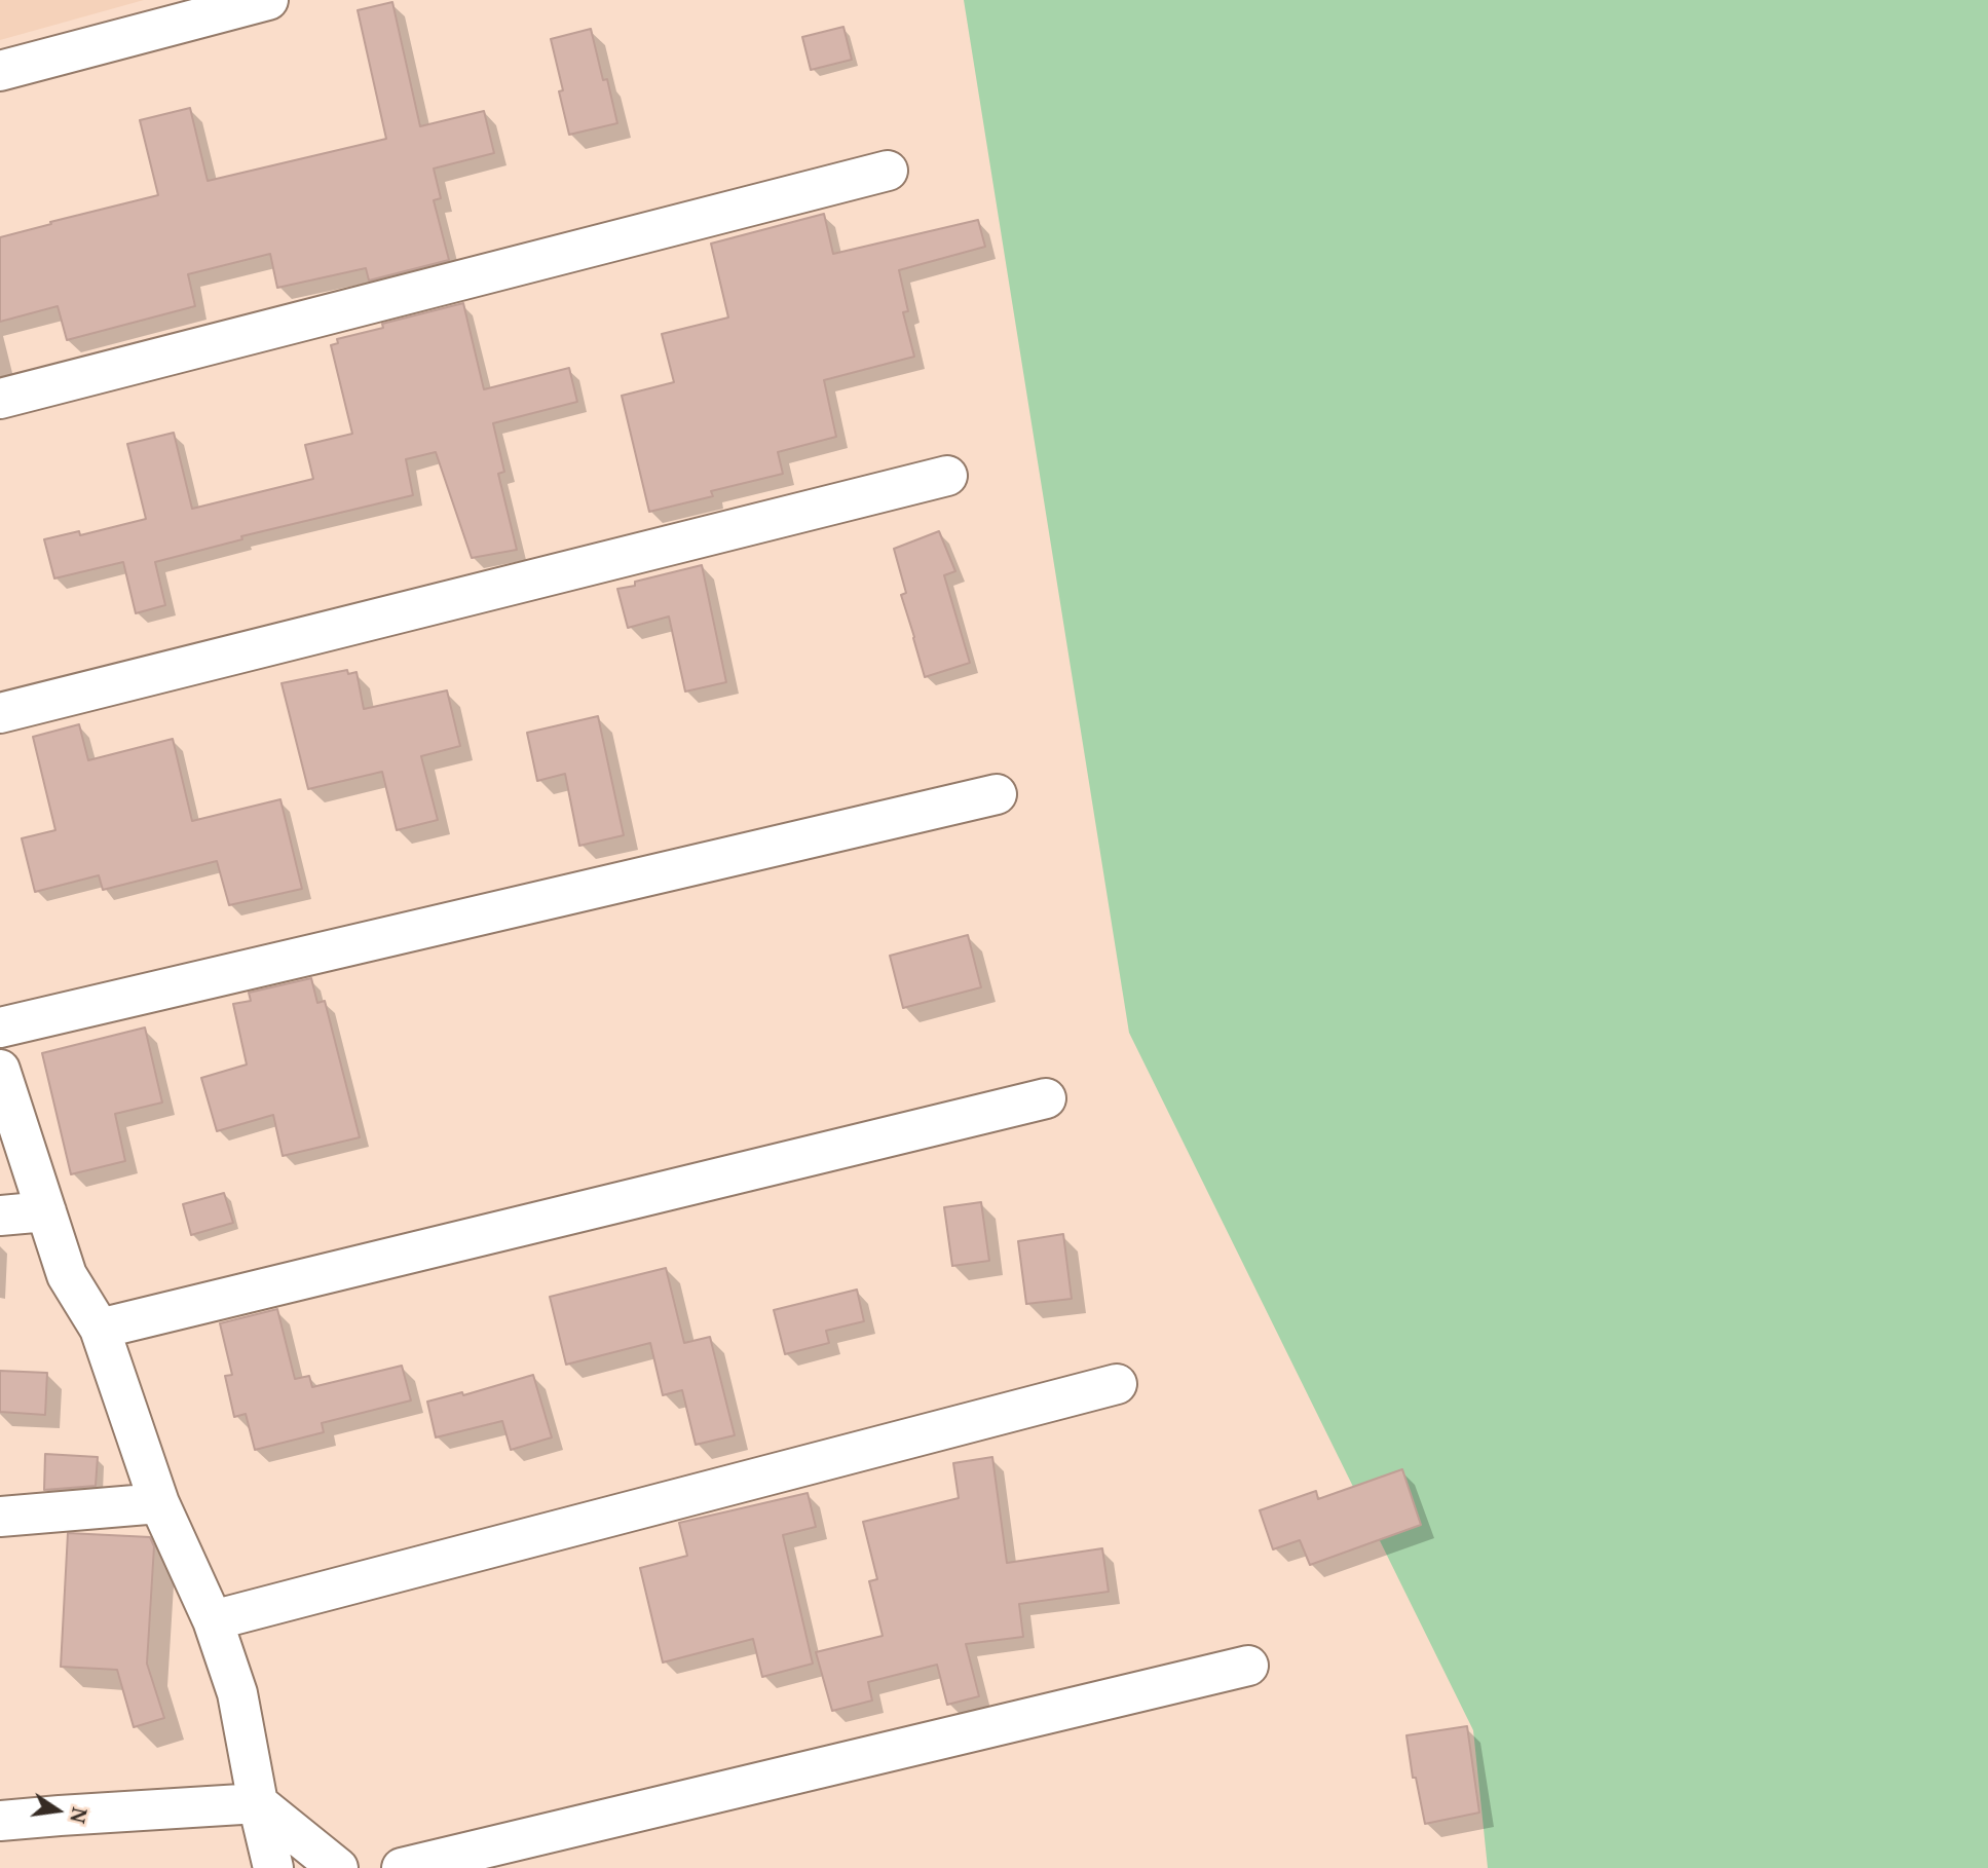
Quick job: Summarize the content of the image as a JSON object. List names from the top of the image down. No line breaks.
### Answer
{"north":"right"}
